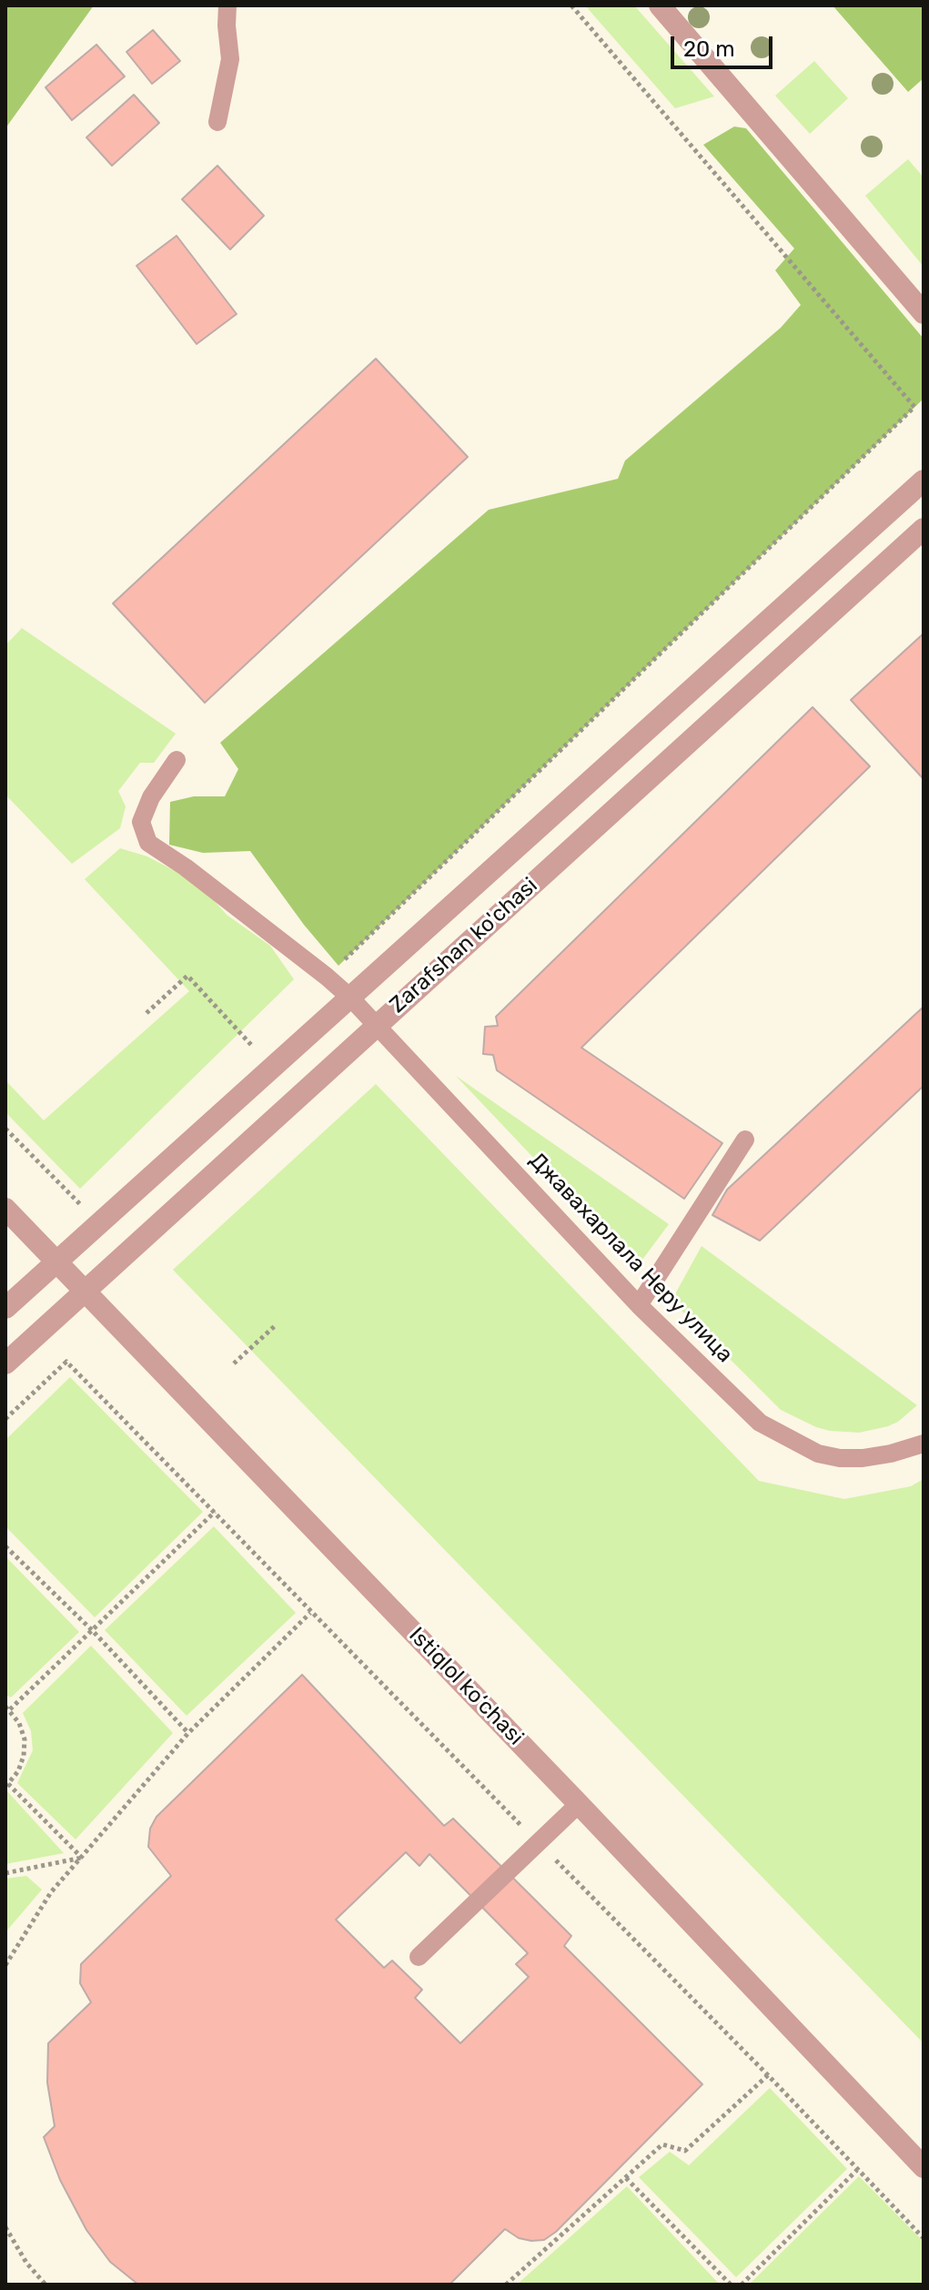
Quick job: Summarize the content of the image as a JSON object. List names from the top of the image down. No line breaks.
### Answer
{"streets":{"street":["Zarafshan ko'chasi","Istiqlol ko‘chasi"],"lane":["Джавахарлала Неру улица"]},"crossings":[["Zarafshan ko'chasi","Джавахарлала Неру улица"],["Zarafshan ko'chasi","Istiqlol ko‘chasi"]],"scale_bar":"20 m"}
